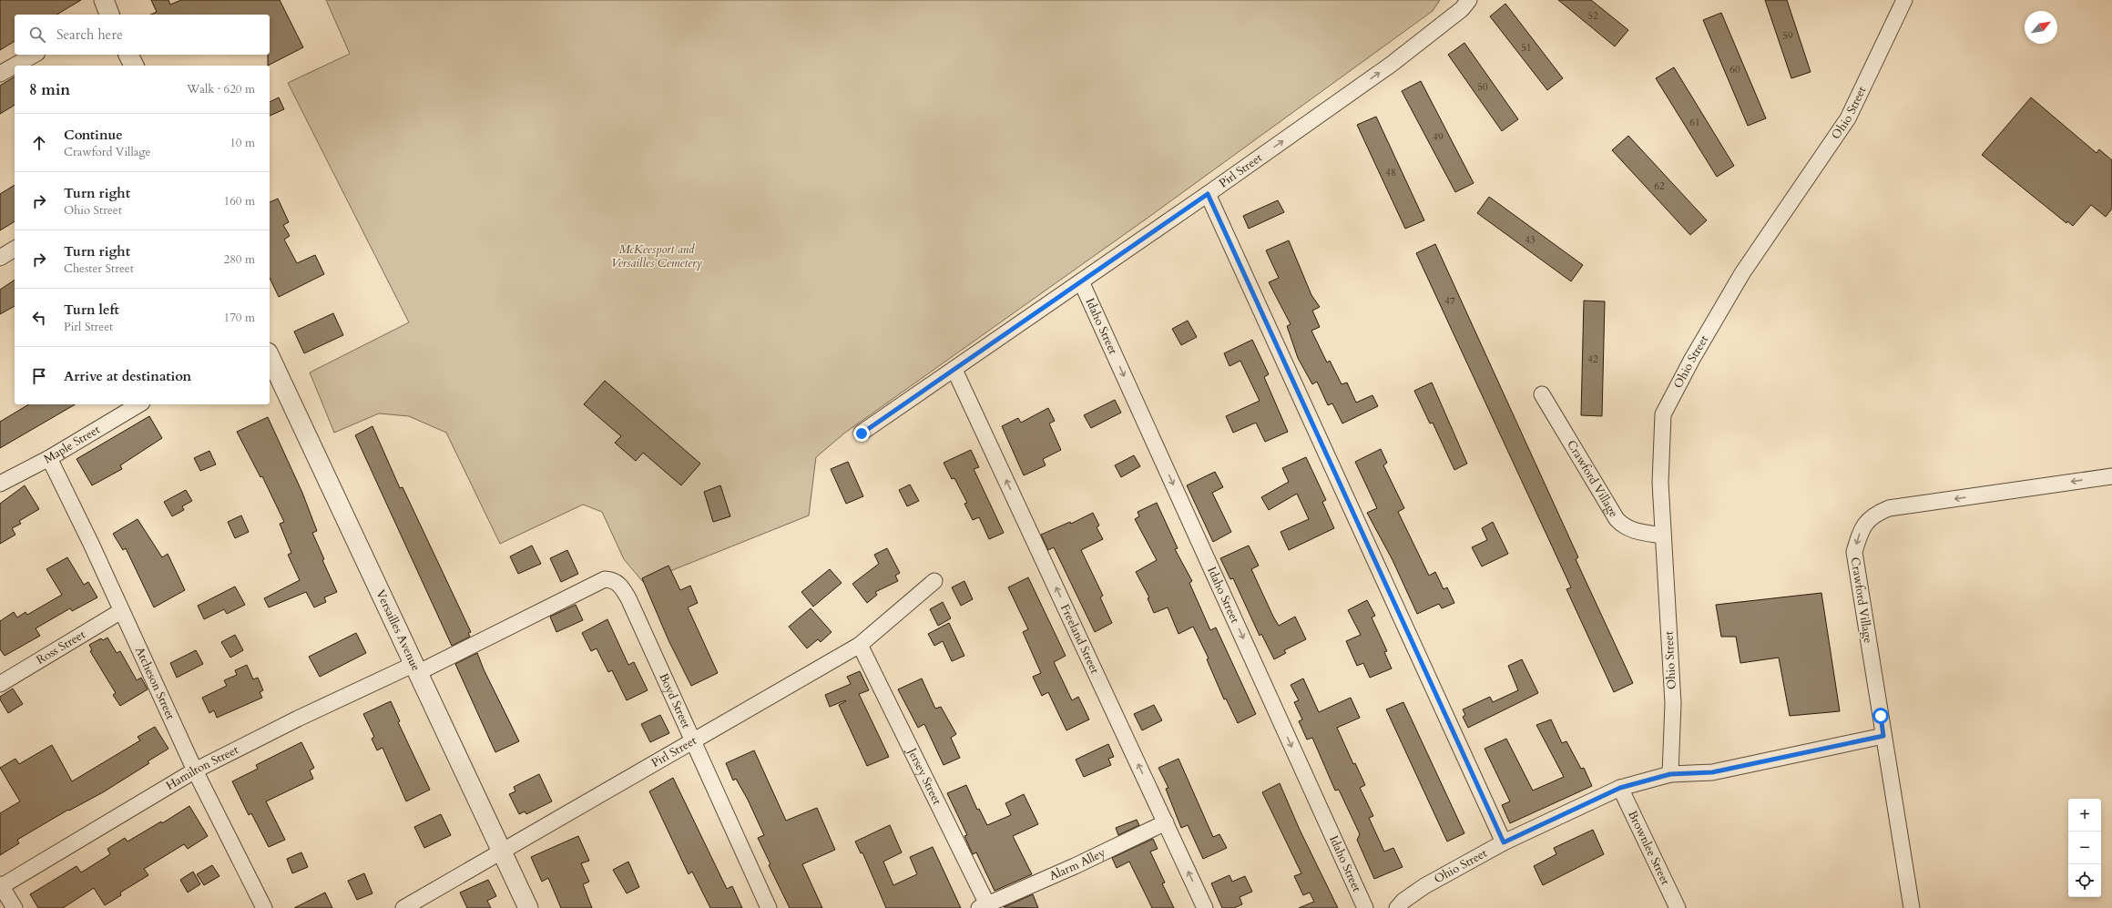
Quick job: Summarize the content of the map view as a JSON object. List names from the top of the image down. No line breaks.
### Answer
{"streets":{"street":["Ohio Street","Pirl Street","Idaho Street","Maple Street","Crawford Village","Versailles Avenue","Freeland Street","Ross Street","Atcheson Street","Boyd Street","Hamilton Street","Jersey Street","Brownlee Street","Alarm Alley"]},"crossings":[["Ohio Street","Crawford Village"],["Ohio Street","Brownlee Street"],["Pirl Street","Idaho Street"],["Pirl Street","Versailles Avenue"],["Pirl Street","Freeland Street"],["Pirl Street","Boyd Street"],["Pirl Street","Jersey Street"],["Maple Street","Atcheson Street"],["Versailles Avenue","Boyd Street"],["Versailles Avenue","Hamilton Street"],["Freeland Street","Alarm Alley"],["Ross Street","Atcheson Street"],["Atcheson Street","Hamilton Street"],["Boyd Street","Hamilton Street"],["Jersey Street","Alarm Alley"]],"one_way":["Idaho Street","Freeland Street"],"parks":["McKeesport and Versailles Cemetery"],"house_numbers":["52","59","51","60","50","61","49","48","62","43","47","42"],"north":"top right","page":{"search":"Search here","heading":["8 min","Walk · 620 m"],"list":[["Continue","Crawford Village","10 m"],["Turn right","Ohio Street","160 m"],["Turn right","Chester Street","280 m"],["Turn left","Pirl Street","170 m"],"Arrive at destination"],"map_buttons":["+","−"]}}
